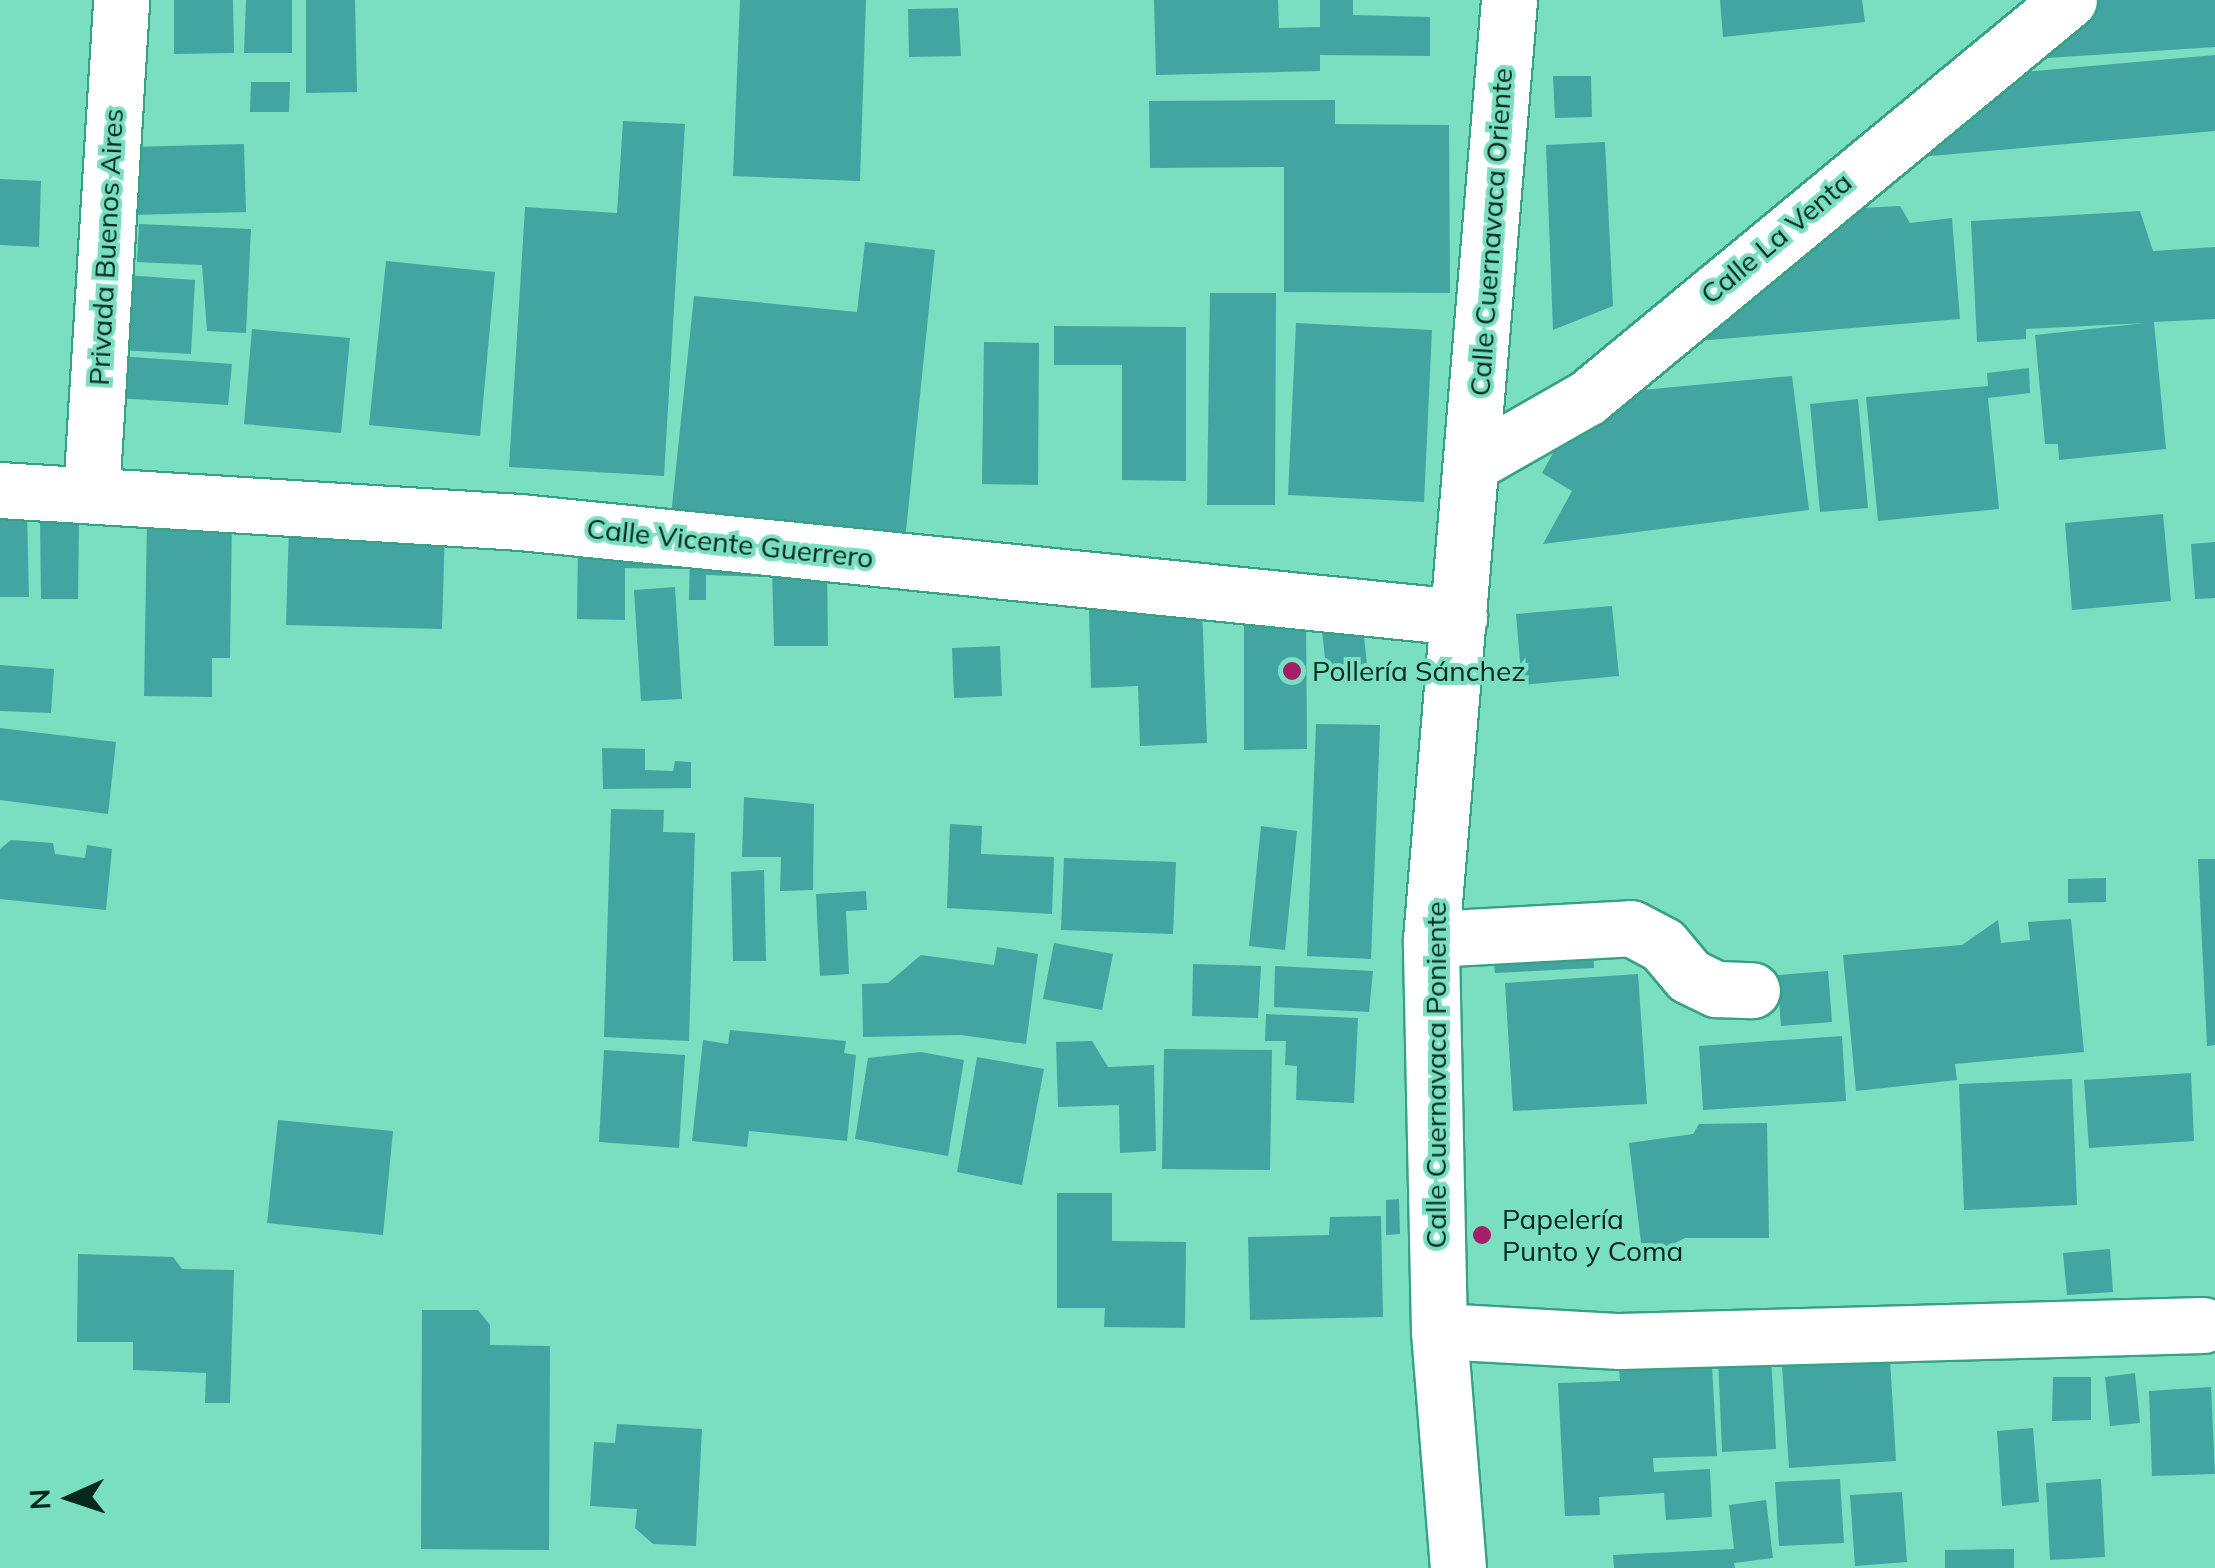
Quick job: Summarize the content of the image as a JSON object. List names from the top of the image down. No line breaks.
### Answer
{"streets":{"street":["Calle Cuernavaca Oriente","Calle La Venta","Privada Buenos Aires","Calle Vicente Guerrero","Calle Cuernavaca Poniente"]},"crossings":[["Calle Cuernavaca Oriente","Calle La Venta"],["Calle Cuernavaca Oriente","Calle Cuernavaca Poniente"],["Calle La Venta","Calle Cuernavaca Poniente"],["Privada Buenos Aires","Calle Vicente Guerrero"],["Calle Vicente Guerrero","Calle Cuernavaca Poniente"]],"places":["Pollería Sánchez","Papelería Punto y Coma"],"north":"left"}
